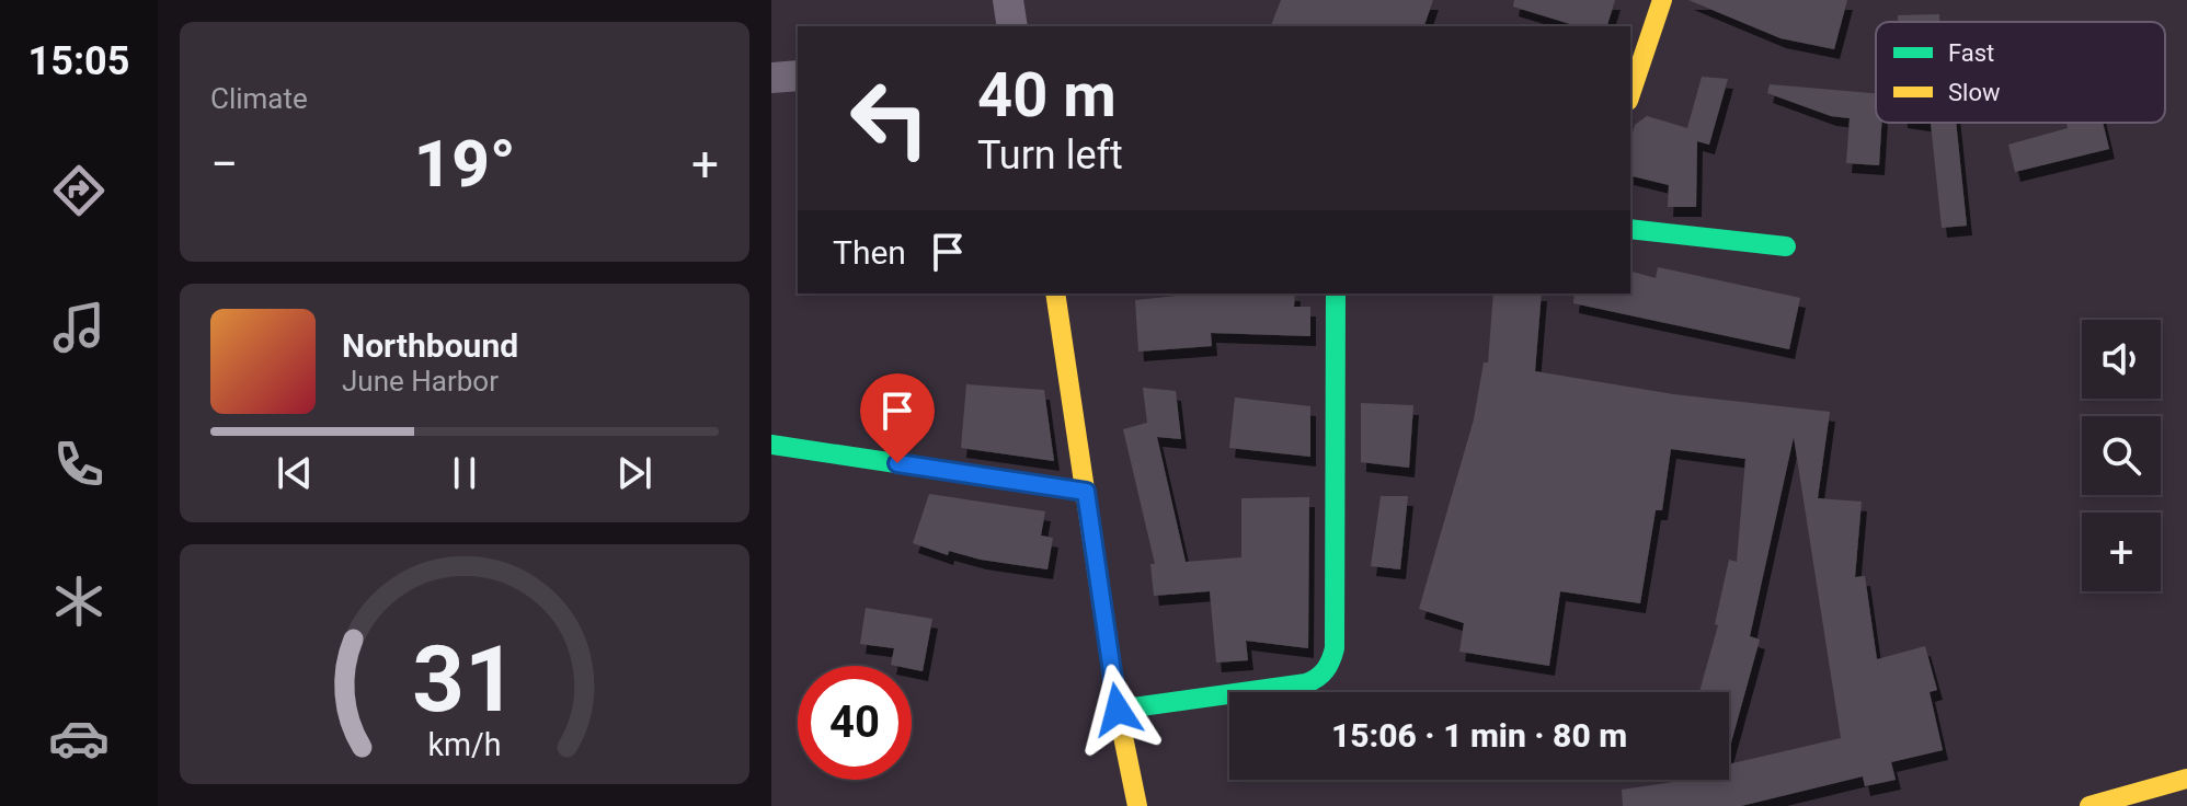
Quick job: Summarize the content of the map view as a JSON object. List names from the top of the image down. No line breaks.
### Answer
{"legend":["Fast","Slow"],"page":{"tabs":"15:05","tile":"Climate","turn":["40 m","Turn left"],"heat":["−","19°","+"],"then":"Then","song":["Northbound","June Harbor"],"map_buttons":"+","limit":"40","trip":"15:06 · 1 min · 80 m","gauge":["31","km/h"]}}
